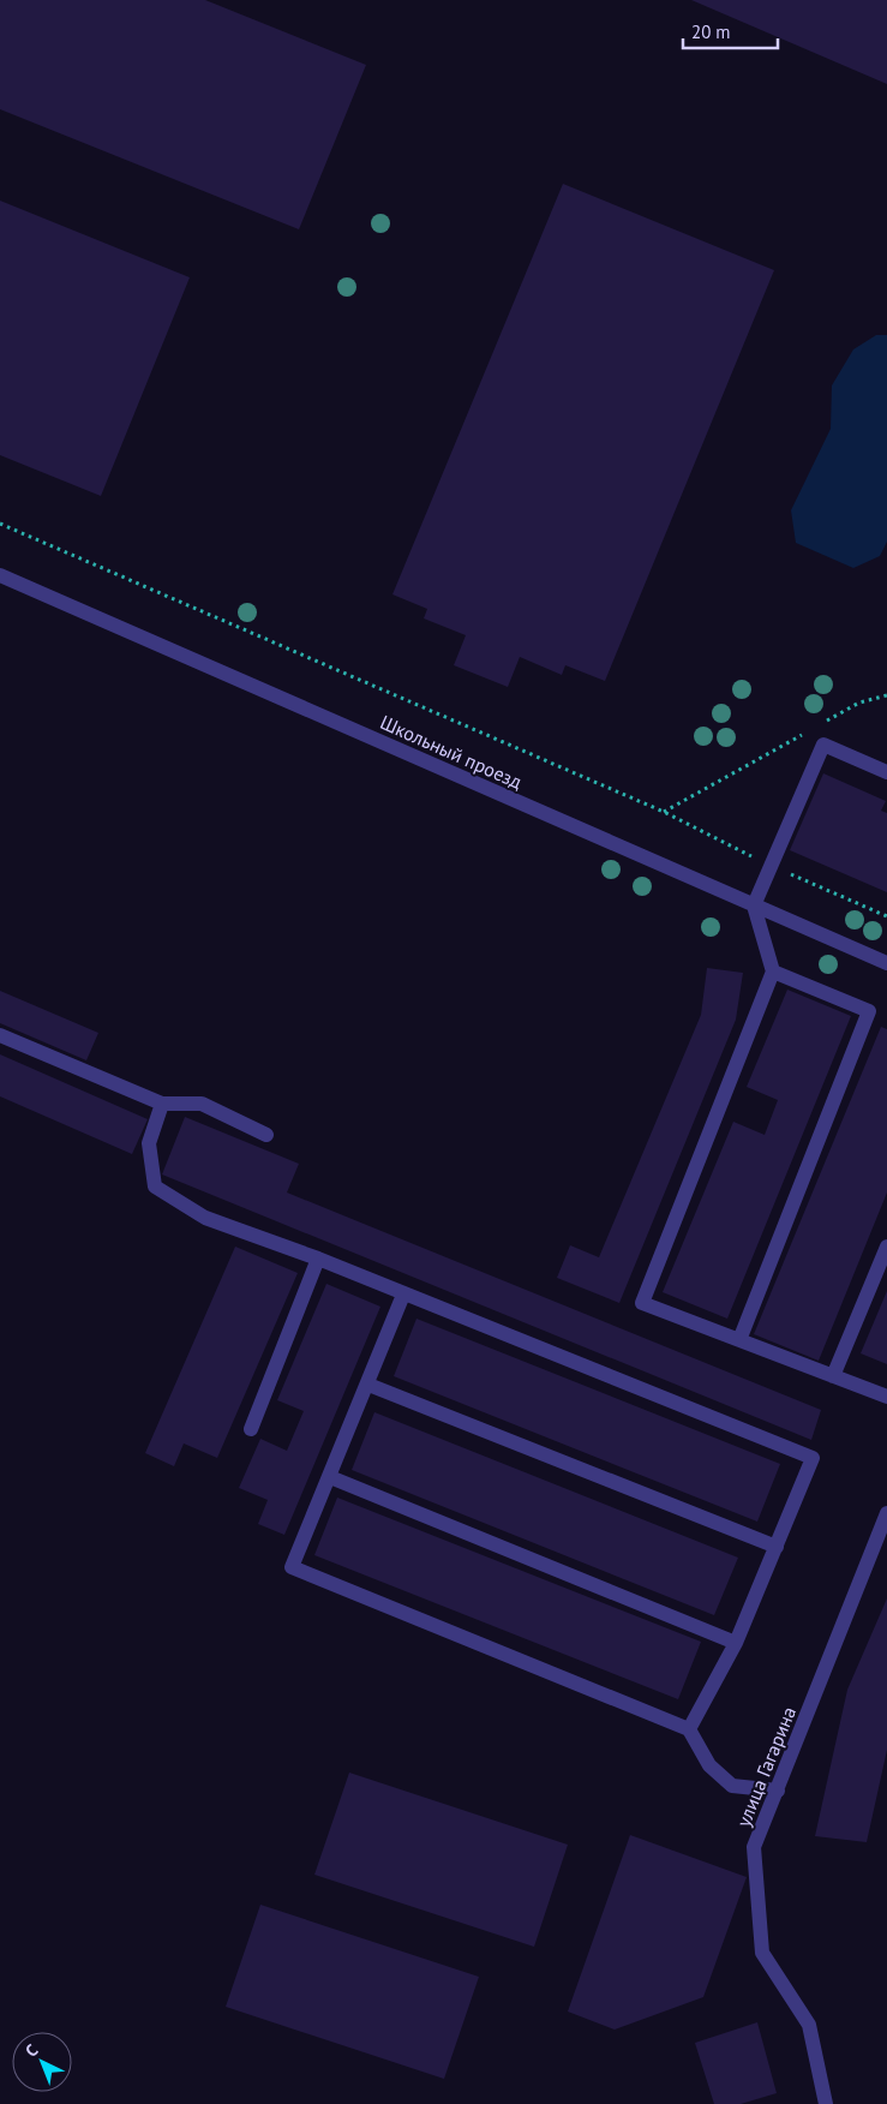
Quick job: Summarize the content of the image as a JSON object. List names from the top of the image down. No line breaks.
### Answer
{"streets":{"street":["Школьный проезд","улица Гагарина"]},"scale_bar":"20 m","north":"top left"}
